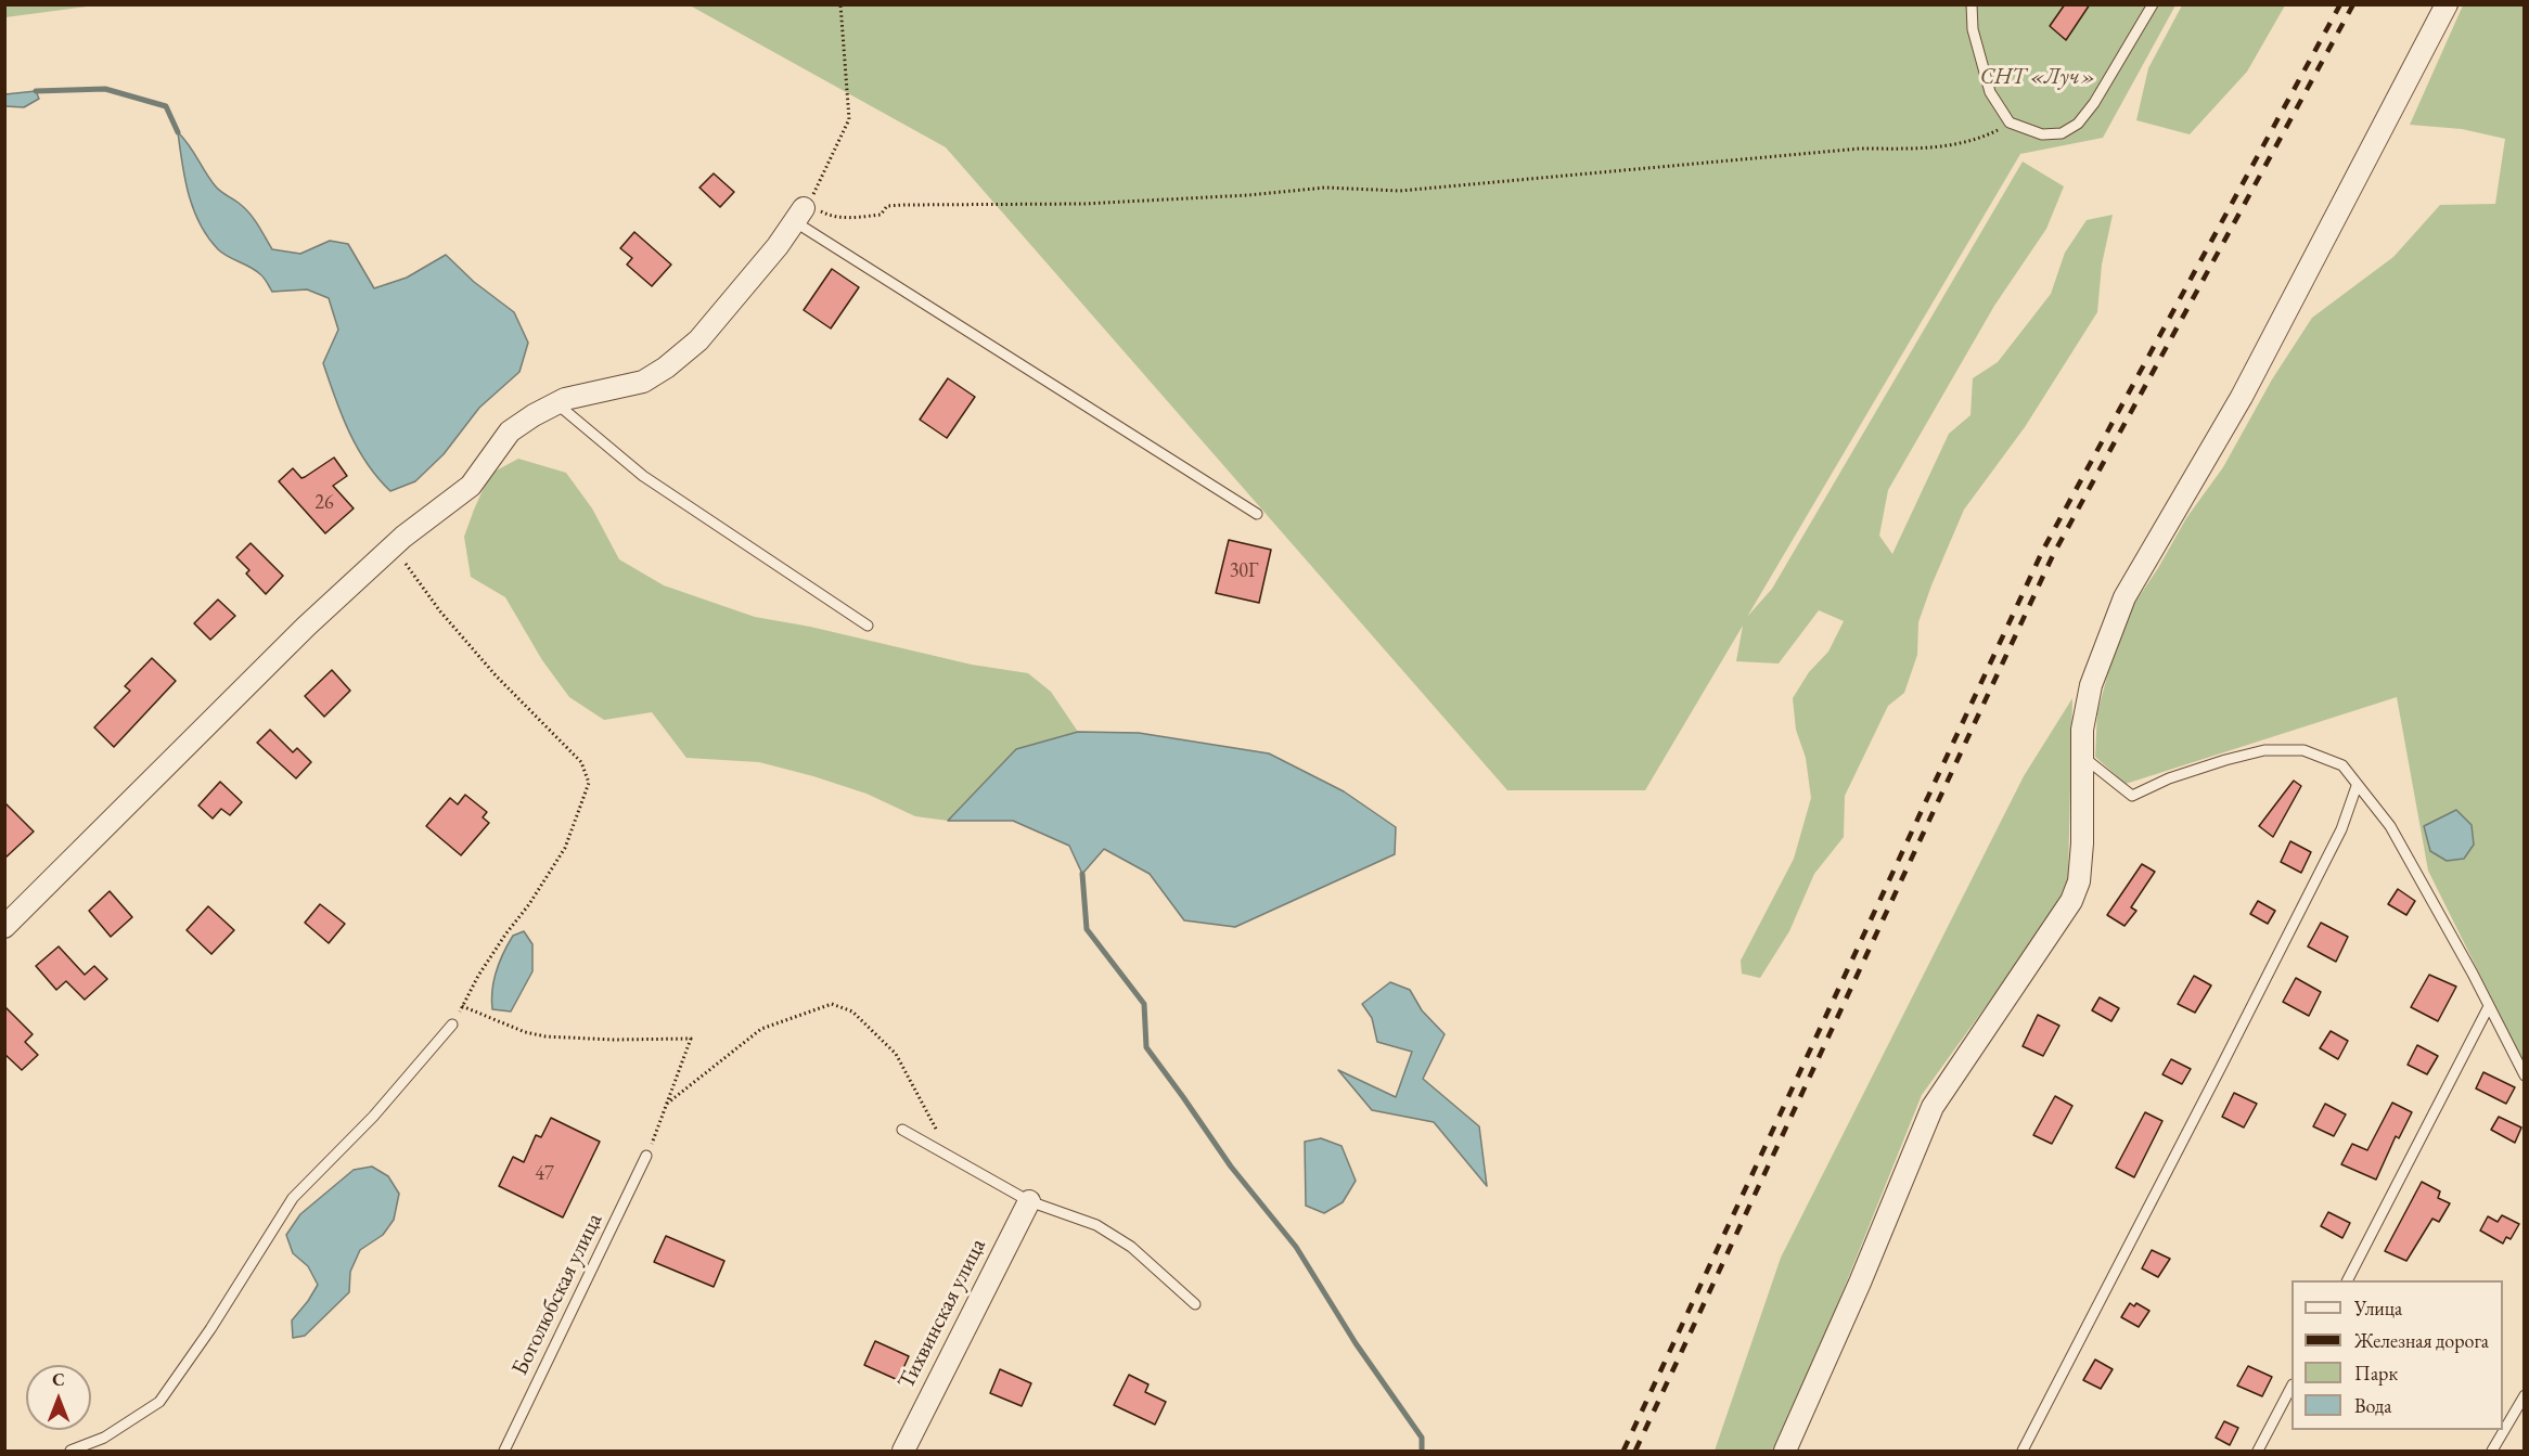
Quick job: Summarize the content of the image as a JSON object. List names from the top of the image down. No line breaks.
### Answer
{"streets":{"street":["Тихвинская улица"],"lane":["Боголюбская улица"]},"parks":["СНТ «Луч»"],"house_numbers":["26","30Г","47"],"legend":["Улица","Железная дорога","Парк","Вода"],"north":"top"}
